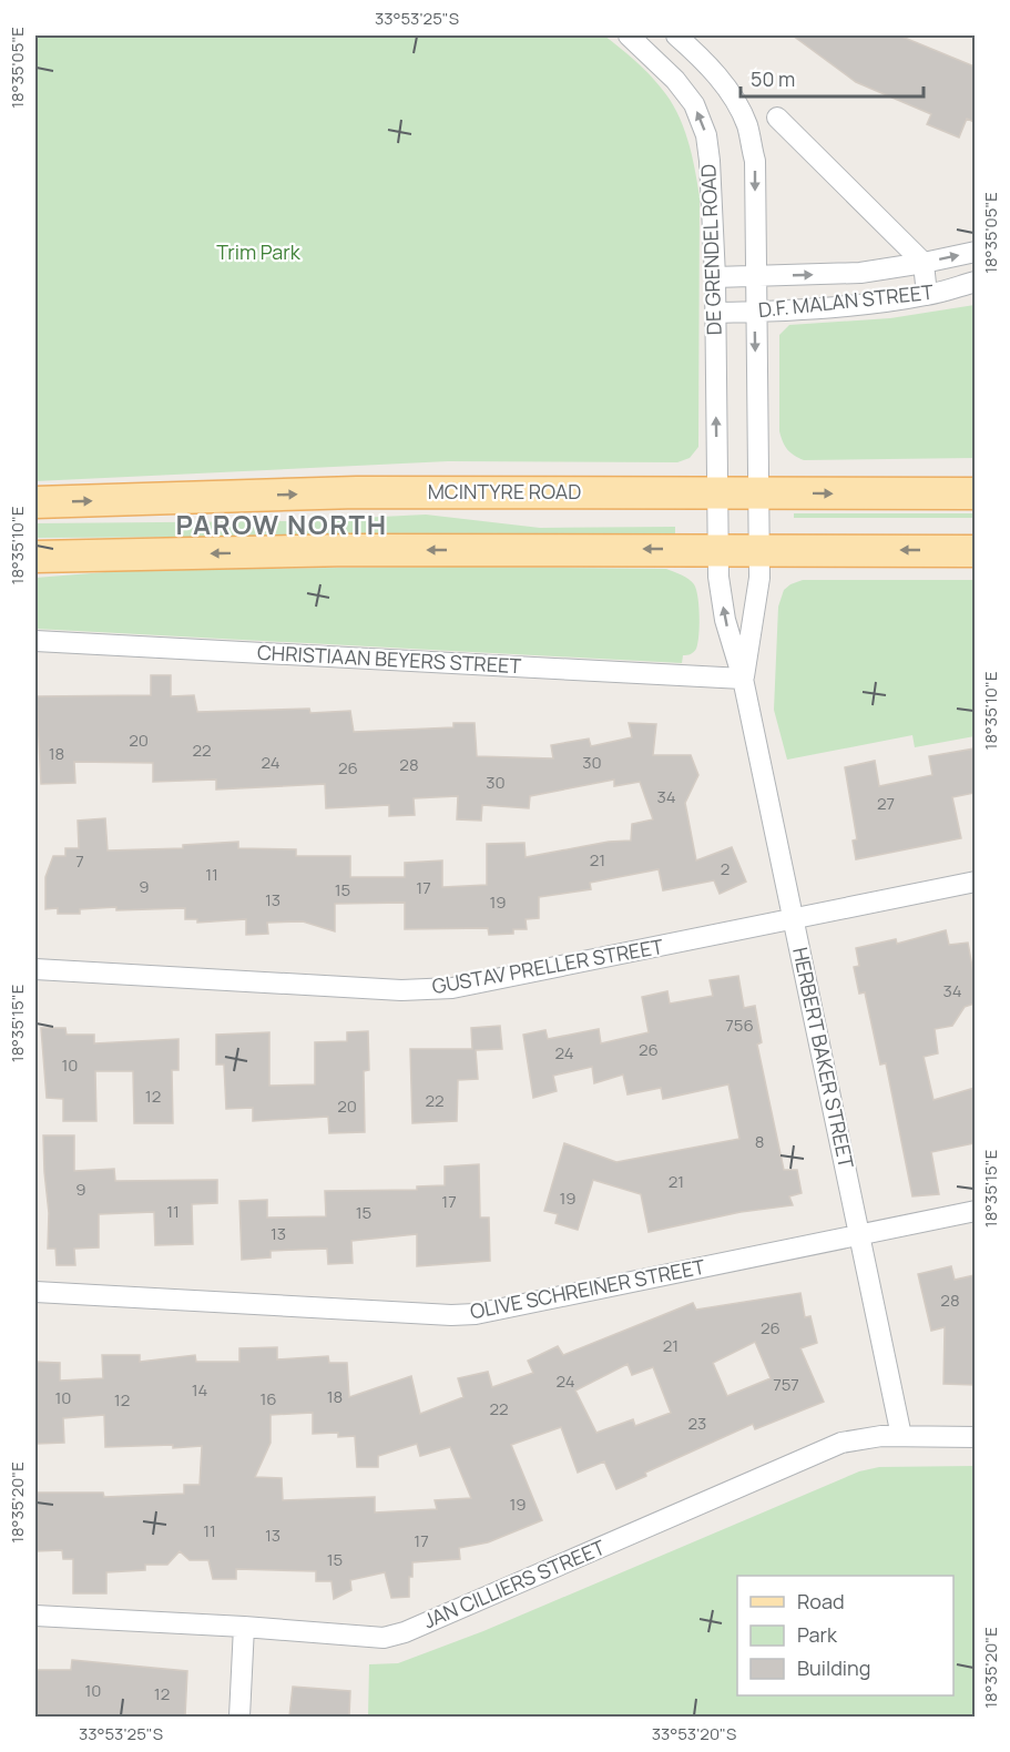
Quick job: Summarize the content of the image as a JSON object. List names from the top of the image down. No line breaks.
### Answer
{"streets":{"main road":["MCINTYRE ROAD"],"street":["DE GRENDEL ROAD","D.F. MALAN STREET","CHRISTIAAN BEYERS STREET","GUSTAV PRELLER STREET","HERBERT BAKER STREET","OLIVE SCHREINER STREET","JAN CILLIERS STREET"]},"crossings":[["DE GRENDEL ROAD","D.F. MALAN STREET"],["DE GRENDEL ROAD","MCINTYRE ROAD"],["DE GRENDEL ROAD","HERBERT BAKER STREET"],["CHRISTIAAN BEYERS STREET","HERBERT BAKER STREET"],["GUSTAV PRELLER STREET","HERBERT BAKER STREET"],["HERBERT BAKER STREET","OLIVE SCHREINER STREET"],["HERBERT BAKER STREET","JAN CILLIERS STREET"]],"districts":["PAROW NORTH"],"parks":["Trim Park"],"house_numbers":["20","22","18","24","30","28","26","30","34","27","21","7","2","11","9","17","15","13","19","34","756","26","24","10","12","22","20","8","21","9","19","17","11","15","13","28","26","21","24","757","14","18","10","16","12","22","23","19","11","13","17","15","10","12"],"legend":["Road","Park","Building"],"scale_bar":"50 m","coordinates":["33°53'25\"S","18°35'05\"E","18°35'10\"E","18°35'15\"E","18°35'20\"E","33°53'20\"S"]}
